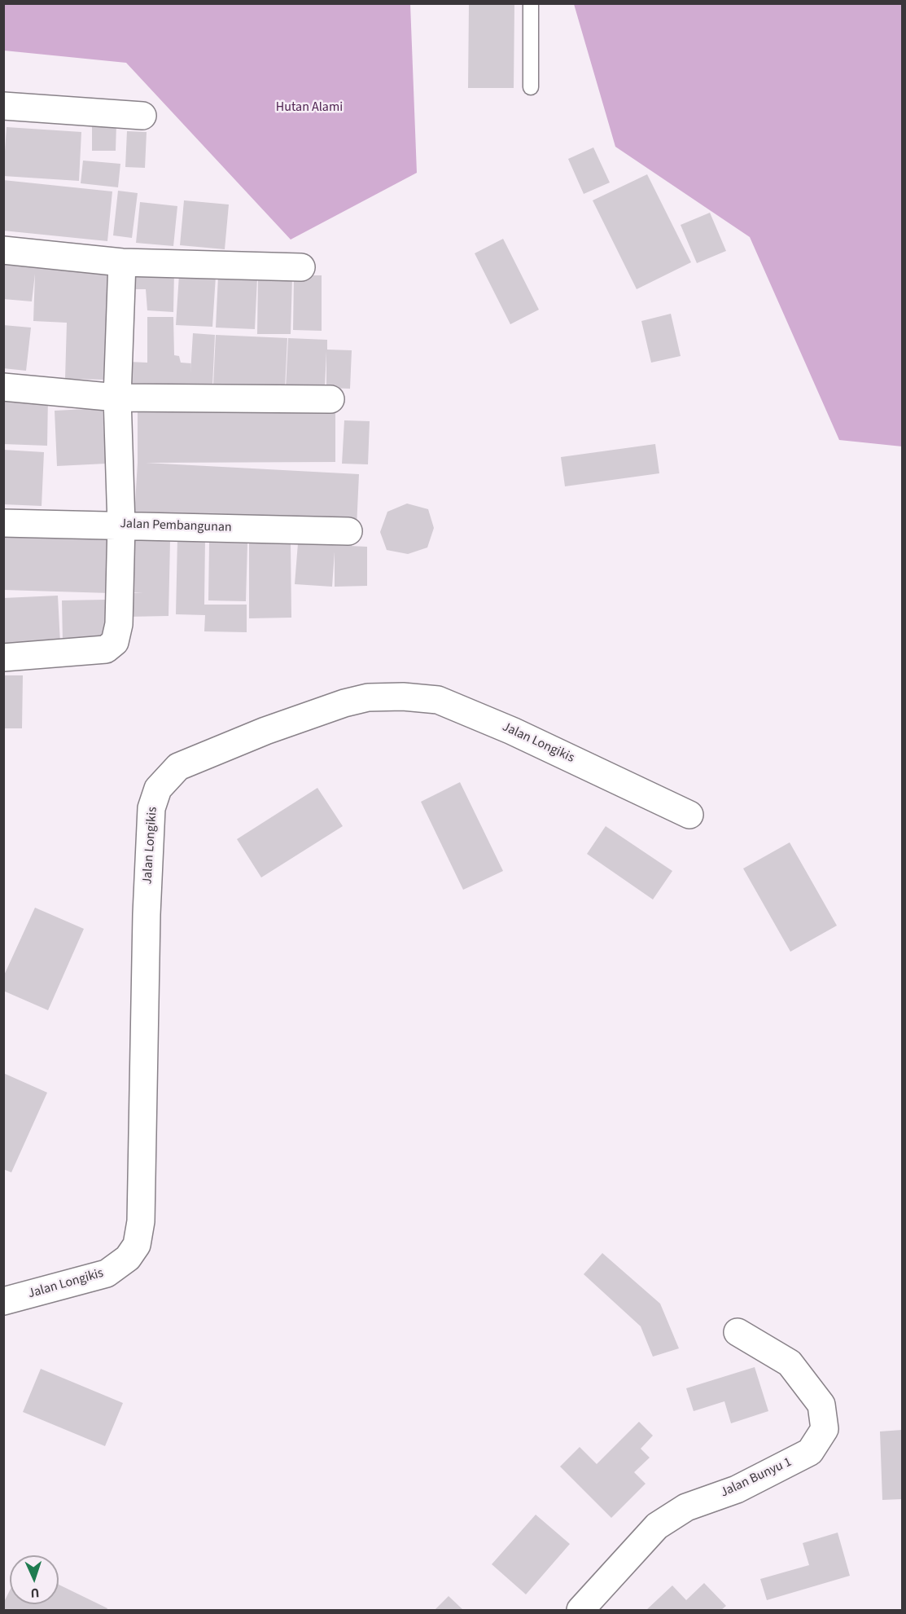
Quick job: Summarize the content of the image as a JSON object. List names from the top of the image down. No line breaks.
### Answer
{"streets":{"street":["Jalan Pembangunan","Jalan Longikis","Jalan Bunyu 1"]},"parks":["Hutan Alami"],"north":"bottom"}
